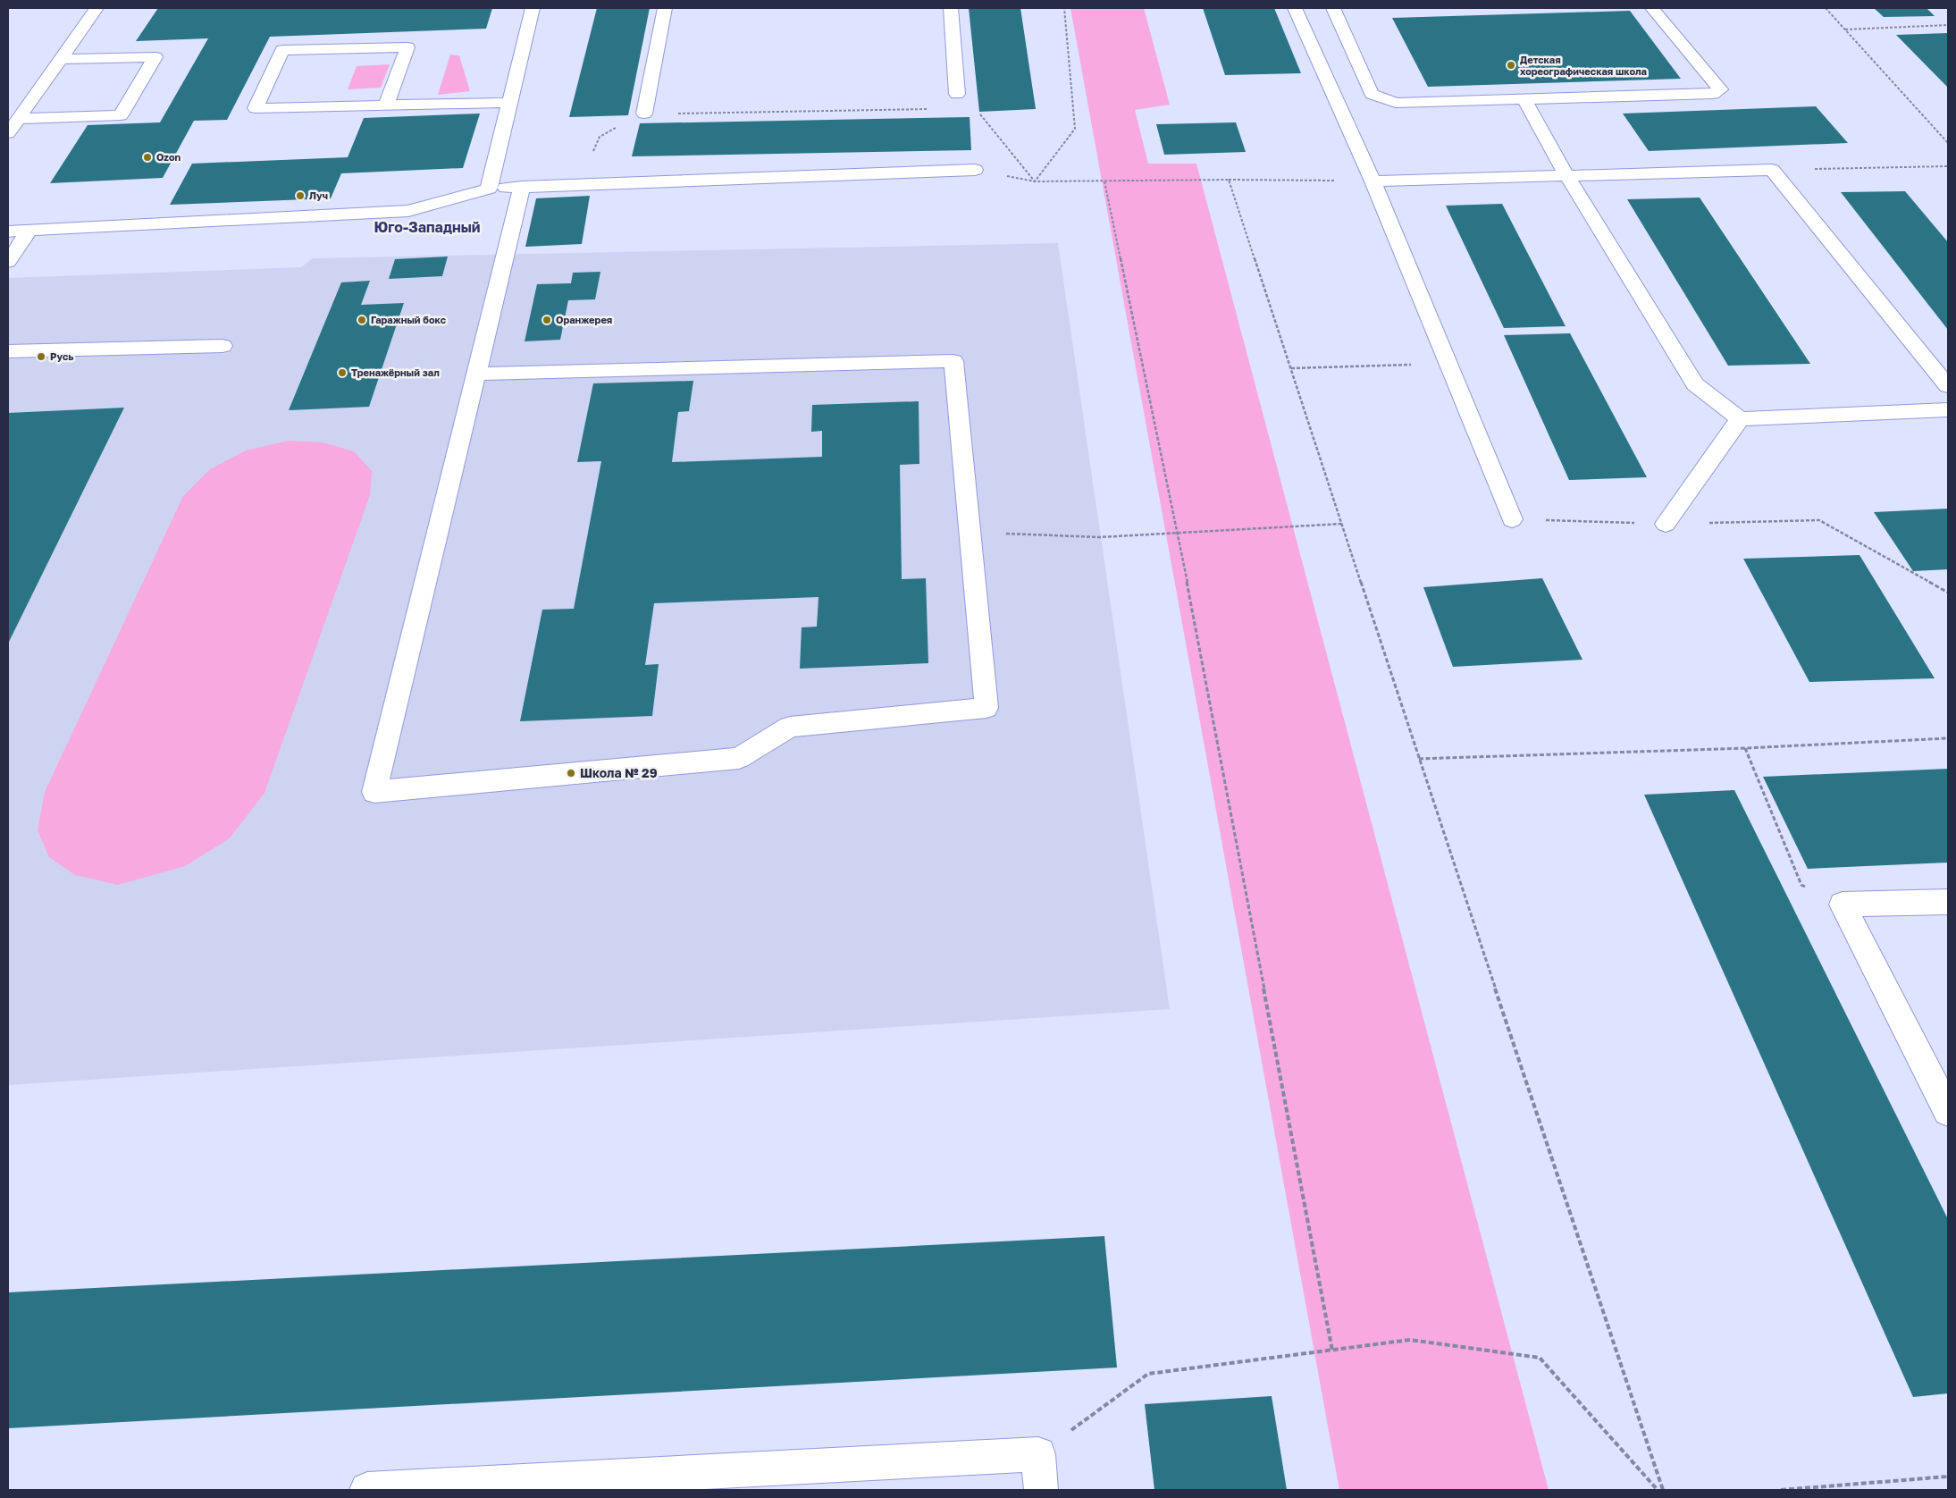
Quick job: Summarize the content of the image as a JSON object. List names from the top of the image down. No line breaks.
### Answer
{"districts":["Юго-Западный"],"places":["Детская хореографическая школа","Ozon","Луч","Гаражный бокс","Оранжерея","Русь","Тренажёрный зал","Школа № 29"]}
